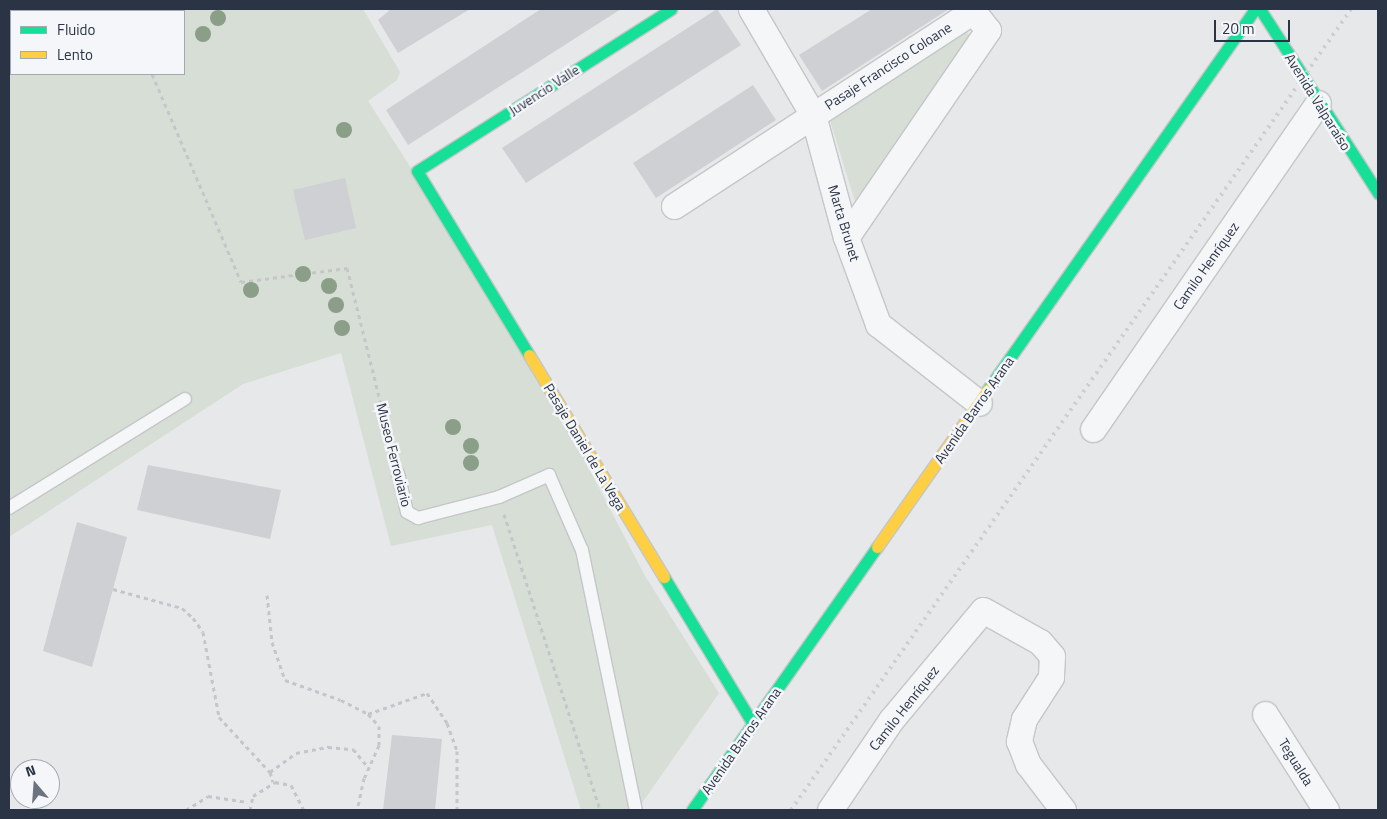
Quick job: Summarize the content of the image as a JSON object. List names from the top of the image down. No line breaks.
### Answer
{"streets":{"main road":["Juvencio Valle","Avenida Valparaíso","Avenida Barros Arana","Pasaje Daniel de La Vega"],"street":["Pasaje Francisco Coloane","Marta Brunet","Camilo Henríquez","Tegualda"],"lane":["Museo Ferroviario"]},"crossings":[["Pasaje Francisco Coloane","Marta Brunet"],["Juvencio Valle","Pasaje Daniel de La Vega"],["Avenida Valparaíso","Camilo Henríquez"],["Marta Brunet","Avenida Barros Arana"],["Avenida Barros Arana","Pasaje Daniel de La Vega"]],"legend":["Fluido","Lento"],"scale_bar":"20 m","north":"top"}
